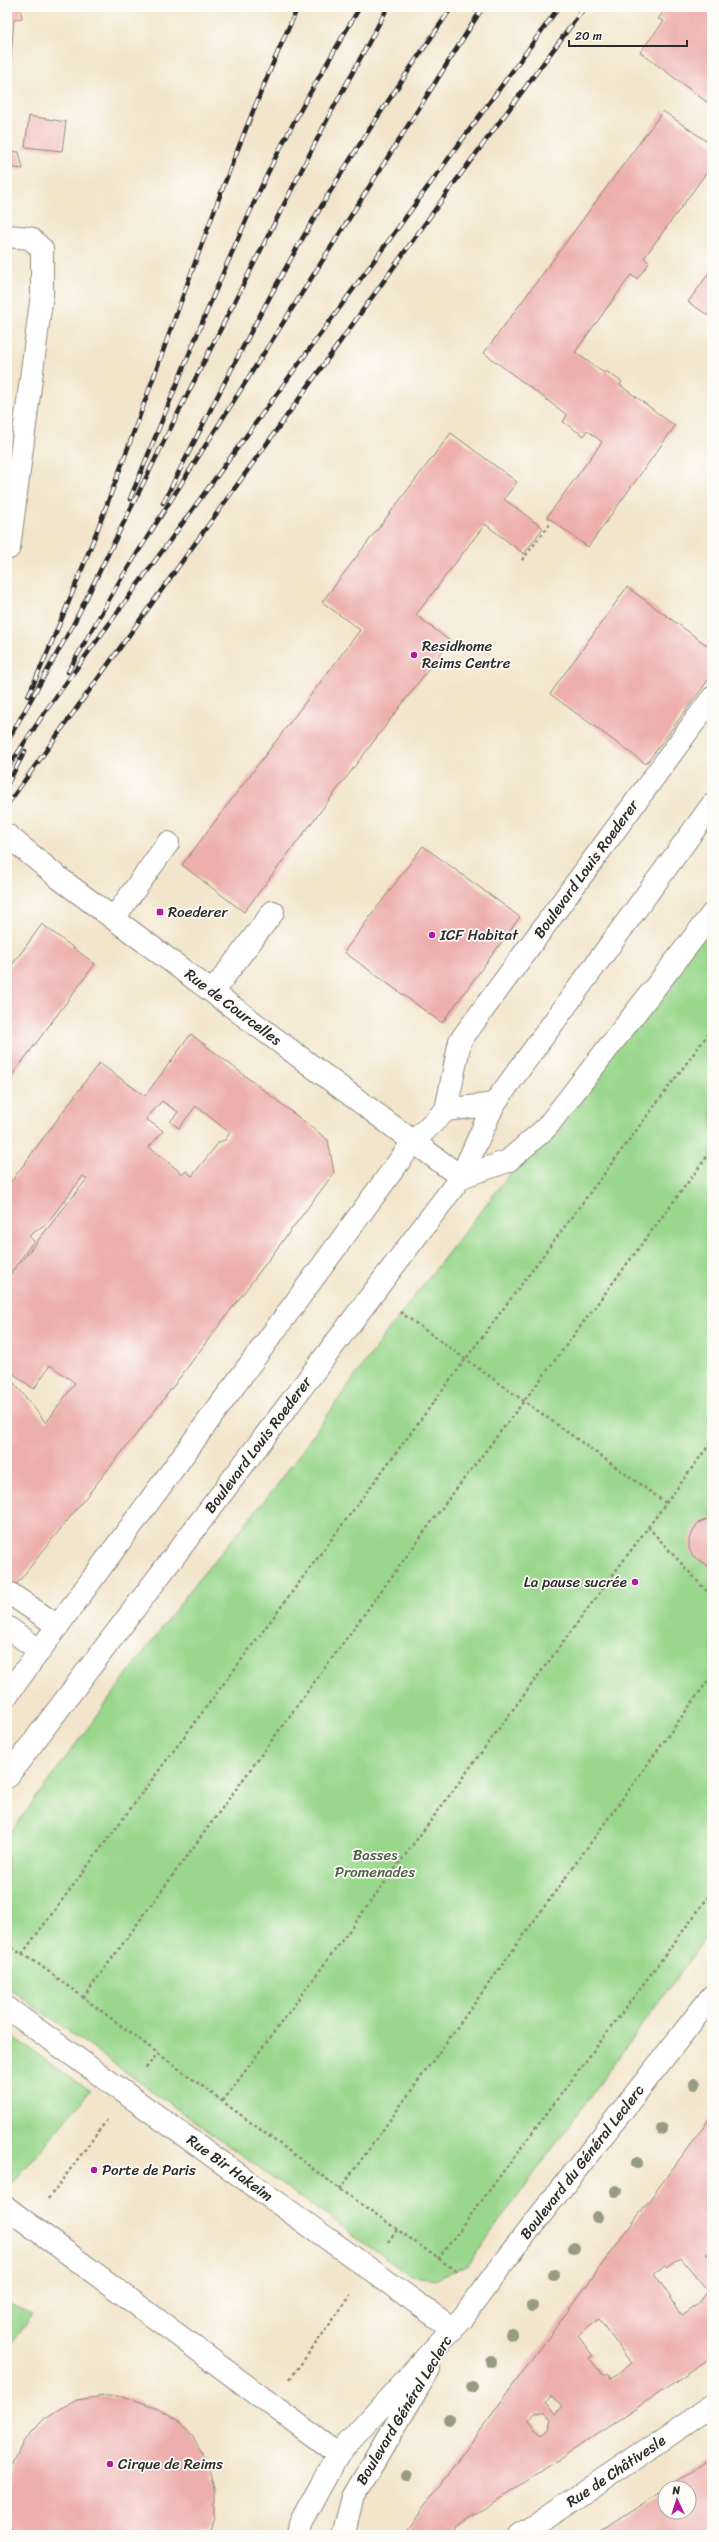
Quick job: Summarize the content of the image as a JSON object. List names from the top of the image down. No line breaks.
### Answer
{"streets":{"main road":["Boulevard Louis Roederer","Rue de Courcelles","Boulevard du Général Leclerc","Rue Bir Hakeim","Boulevard Général Leclerc","Rue de Châtivesle"]},"crossings":[["Boulevard Louis Roederer","Rue de Courcelles"],["Boulevard du Général Leclerc","Rue Bir Hakeim"],["Boulevard du Général Leclerc","Boulevard Général Leclerc"],["Rue Bir Hakeim","Boulevard Général Leclerc"]],"parks":["Basses Promenades"],"places":{"other":["Residhome Reims Centre","ICF Habitat","La pause sucrée","Porte de Paris","Cirque de Reims"],"transit":["Roederer"]},"scale_bar":"20 m","north":"top"}
